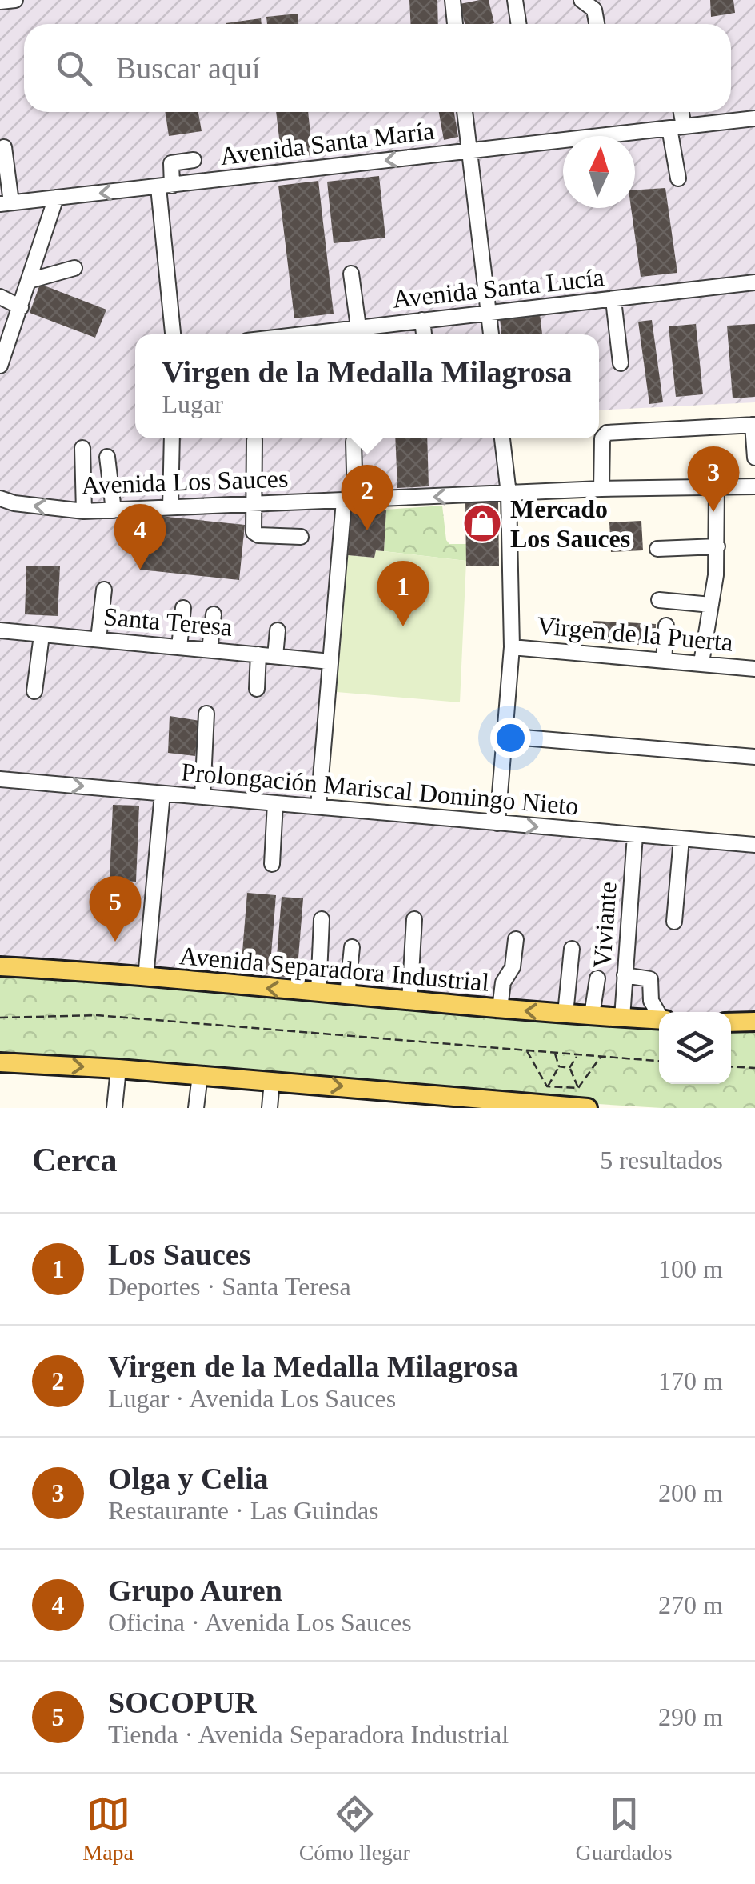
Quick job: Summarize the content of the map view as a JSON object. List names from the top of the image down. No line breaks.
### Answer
{"streets":{"main road":["Avenida Separadora Industrial"],"street":["Avenida Santa María","Avenida Santa Lucía","Avenida Los Sauces","Santa Teresa","Virgen de la Puerta","Prolongación Mariscal Domingo Nieto","Viviante"]},"crossings":[["Prolongación Mariscal Domingo Nieto","Viviante"],["Viviante","Avenida Separadora Industrial"]],"one_way":["Avenida Santa María"],"places":{"shop":["Mercado Los Sauces"]},"north":"top","page":{"search":"Buscar aquí","popup":["Virgen de la Medalla Milagrosa","Lugar"],"pins":["3","2","4","1","5"],"heading":["Cerca","5 resultados"],"list":[{"mark":"1","name":"Los Sauces","note":"Deportes · Santa Teresa","value":"100 m"},{"mark":"2","name":"Virgen de la Medalla Milagrosa","note":"Lugar · Avenida Los Sauces","value":"170 m"},{"mark":"3","name":"Olga y Celia","note":"Restaurante · Las Guindas","value":"200 m"},{"mark":"4","name":"Grupo Auren","note":"Oficina · Avenida Los Sauces","value":"270 m"},{"mark":"5","name":"SOCOPUR","note":"Tienda · Avenida Separadora Industrial","value":"290 m"}],"nav":["Mapa","Cómo llegar","Guardados"]}}
